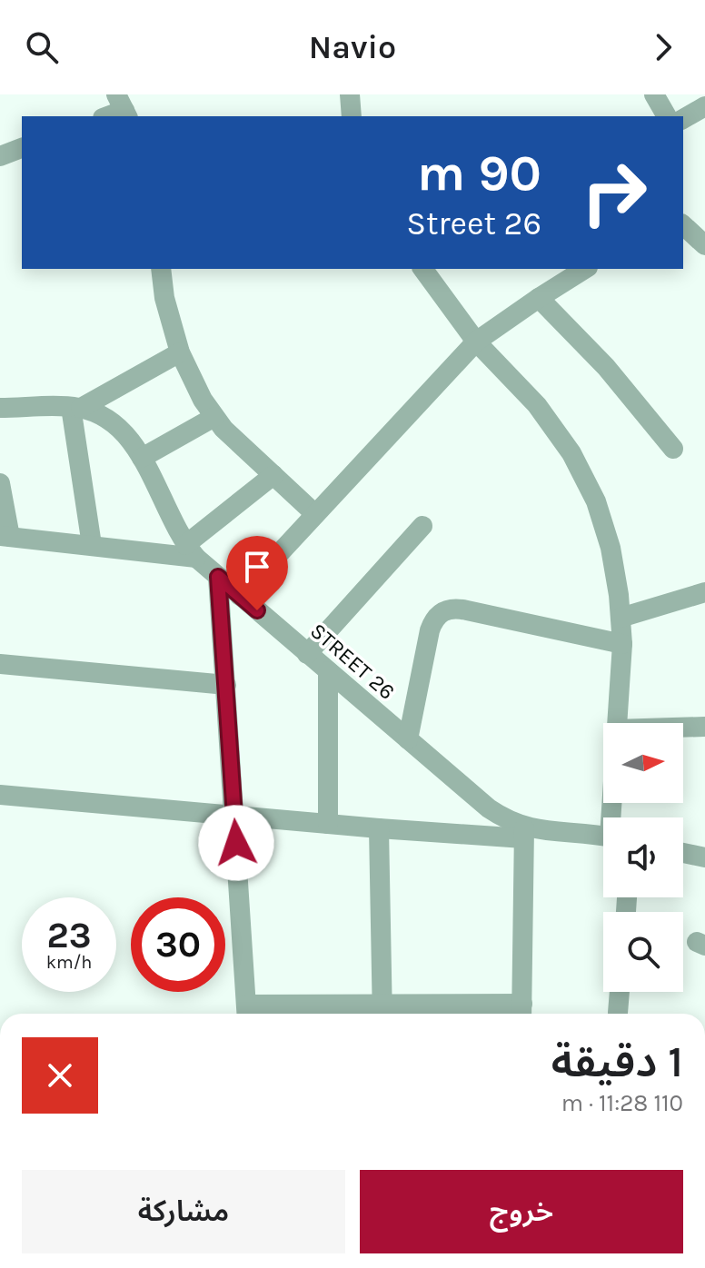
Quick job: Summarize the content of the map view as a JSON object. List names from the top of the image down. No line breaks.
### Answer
{"streets":{"street":["STREET 26"]},"north":"right","page":{"header":"Navio","turn":["90 m","Street 26"],"speed":"23 km/h","limit":"30","heading":["1 دقيقة","110 m · 11:28"],"buttons":["خروج","مشاركة"]}}
